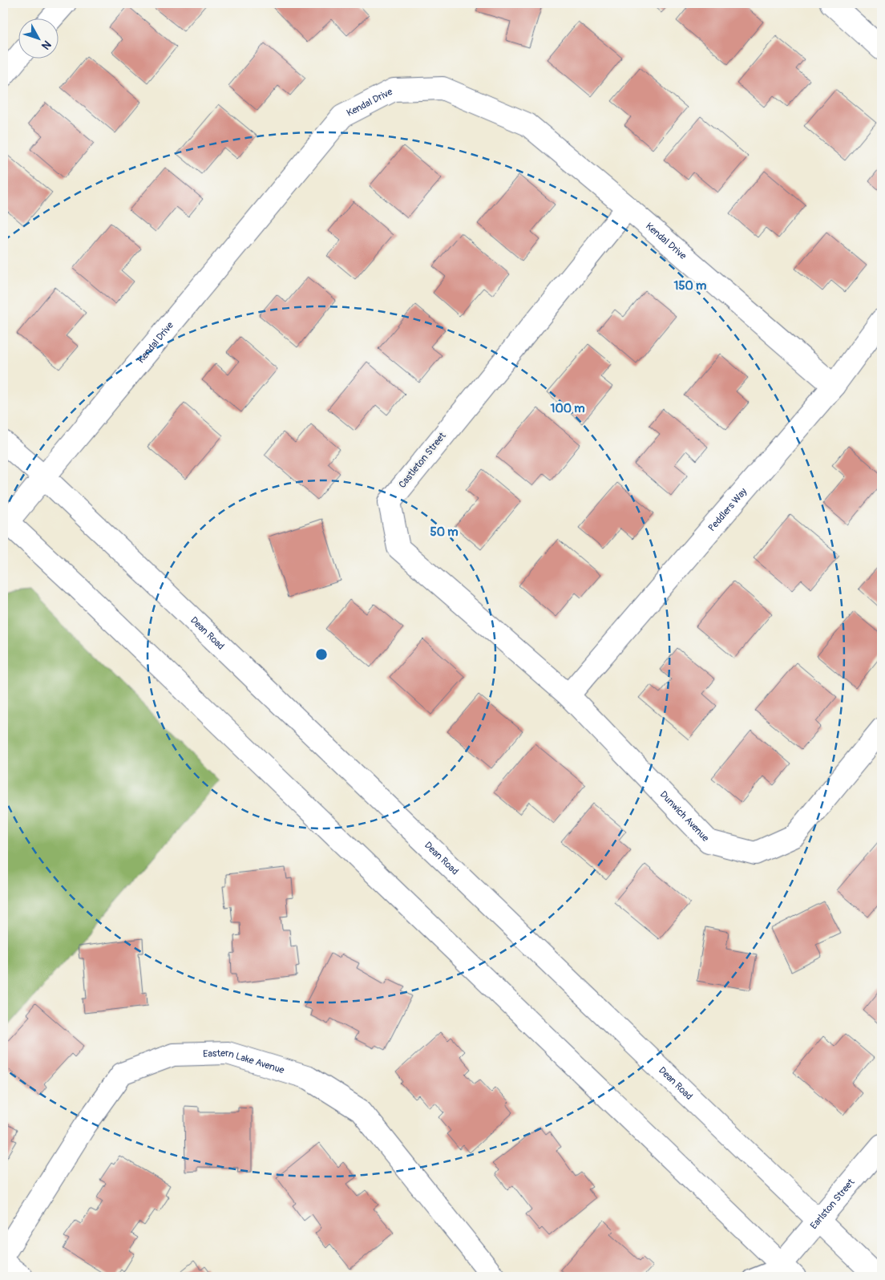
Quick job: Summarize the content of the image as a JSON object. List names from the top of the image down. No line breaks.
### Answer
{"streets":{"street":["Kendal Drive","Castleton Street","Peddlers Way","Dean Road","Dunwich Avenue","Eastern Lake Avenue","Earlston Street"]},"crossings":[["Kendal Drive","Castleton Street"],["Kendal Drive","Peddlers Way"],["Kendal Drive","Dean Road"],["Castleton Street","Peddlers Way"],["Castleton Street","Dunwich Avenue"],["Peddlers Way","Dunwich Avenue"],["Dean Road","Earlston Street"]],"north":"bottom right","rings":["150 m","100 m","50 m"]}
